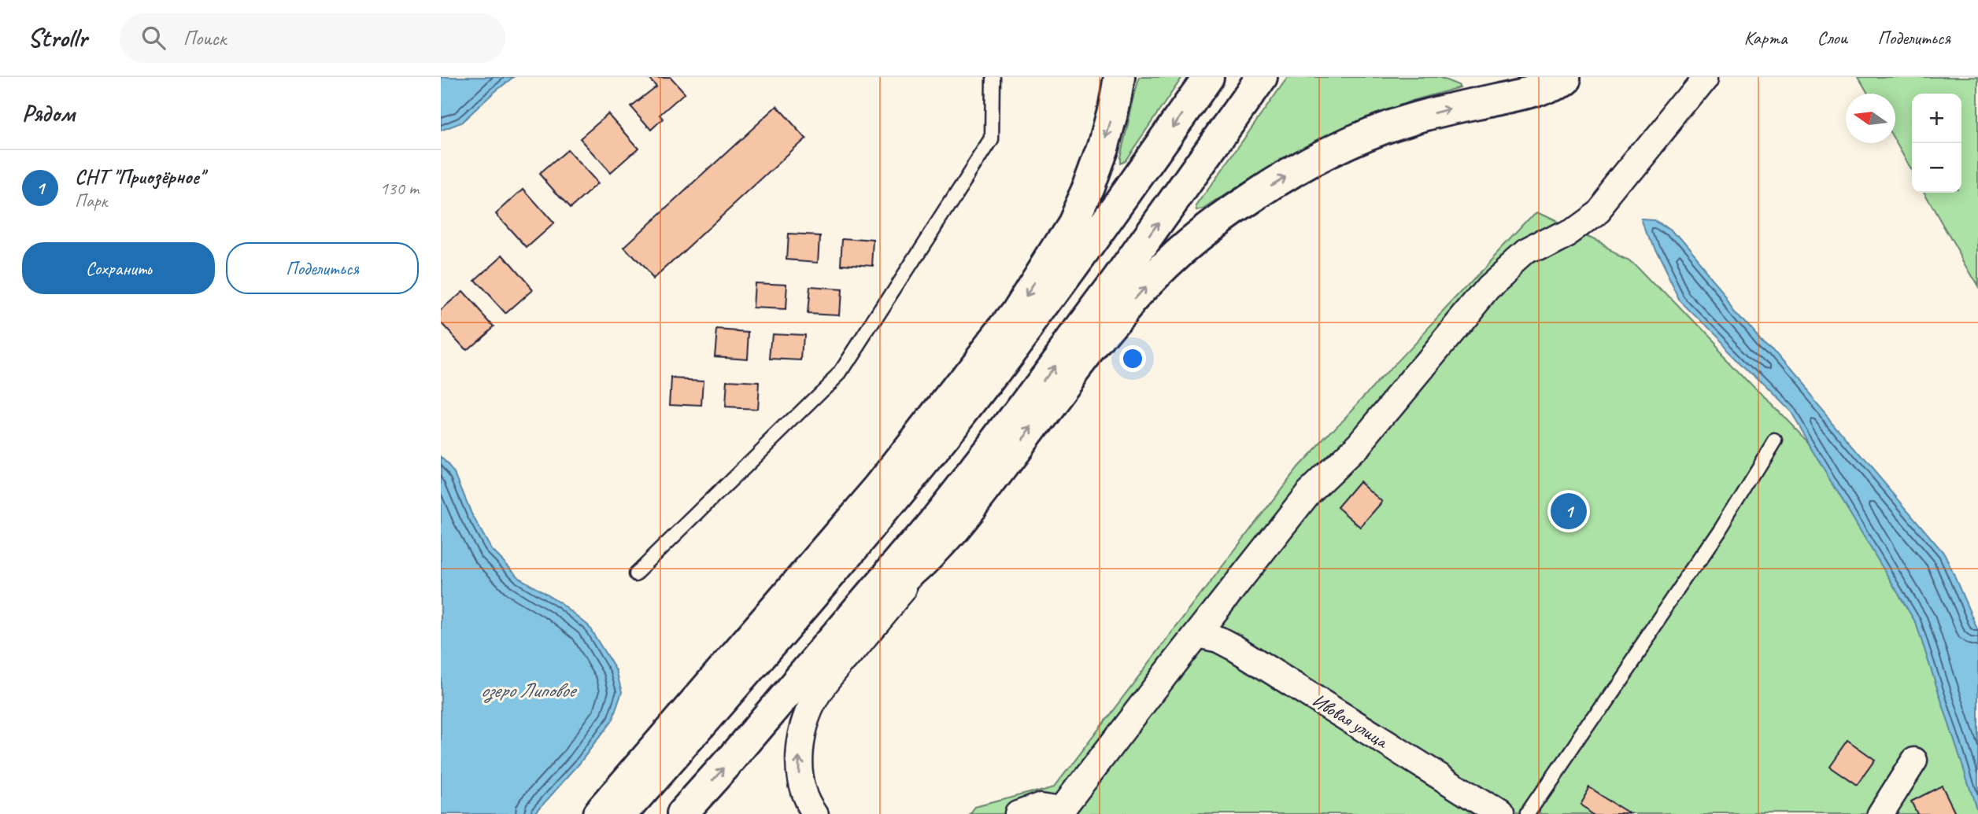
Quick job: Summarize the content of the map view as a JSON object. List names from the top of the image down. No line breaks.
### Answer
{"streets":{"street":["Ивовая улица"]},"water":["озеро Липовое"],"north":"left","page":{"header":"Strollr","search":"Поиск","nav":["Карта","Слои","Поделиться"],"heading":"Рядом","map_buttons":["+","−"],"list":[{"mark":"1","name":"СНТ \"Приозёрное\"","note":"Парк","value":"130 m"}],"buttons":["Сохранить","Поделиться"],"pins":"1"}}
